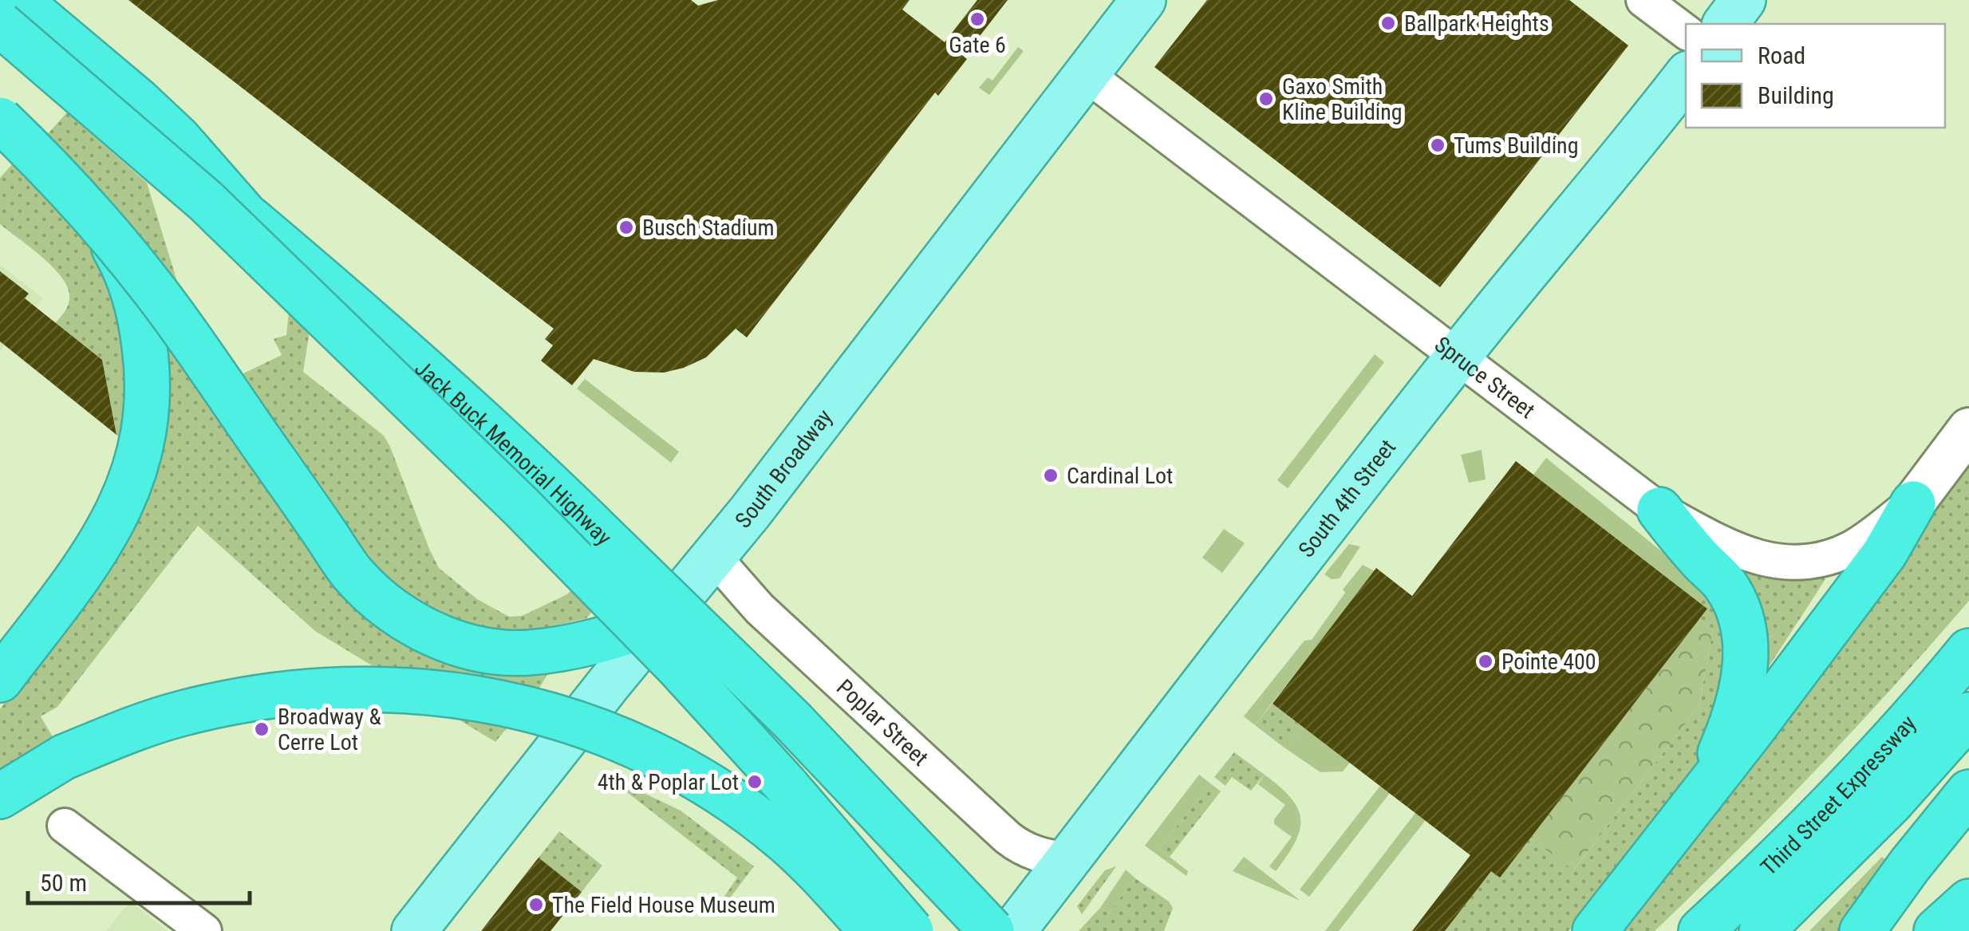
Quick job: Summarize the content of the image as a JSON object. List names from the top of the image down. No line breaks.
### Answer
{"streets":{"highway":["Jack Buck Memorial Highway","Third Street Expressway"],"main road":["South Broadway","South 4th Street"],"street":["Spruce Street","Poplar Street"]},"crossings":[["Spruce Street","South Broadway"],["Spruce Street","South 4th Street"],["South Broadway","Poplar Street"],["South 4th Street","Poplar Street"]],"places":["Gate 6","Ballpark Heights","Gaxo Smith Kline Building","Tums Building","Busch Stadium","Cardinal Lot","Pointe 400","Broadway & Cerre Lot","4th & Poplar Lot","The Field House Museum"],"legend":["Road","Building"],"scale_bar":"50 m"}
